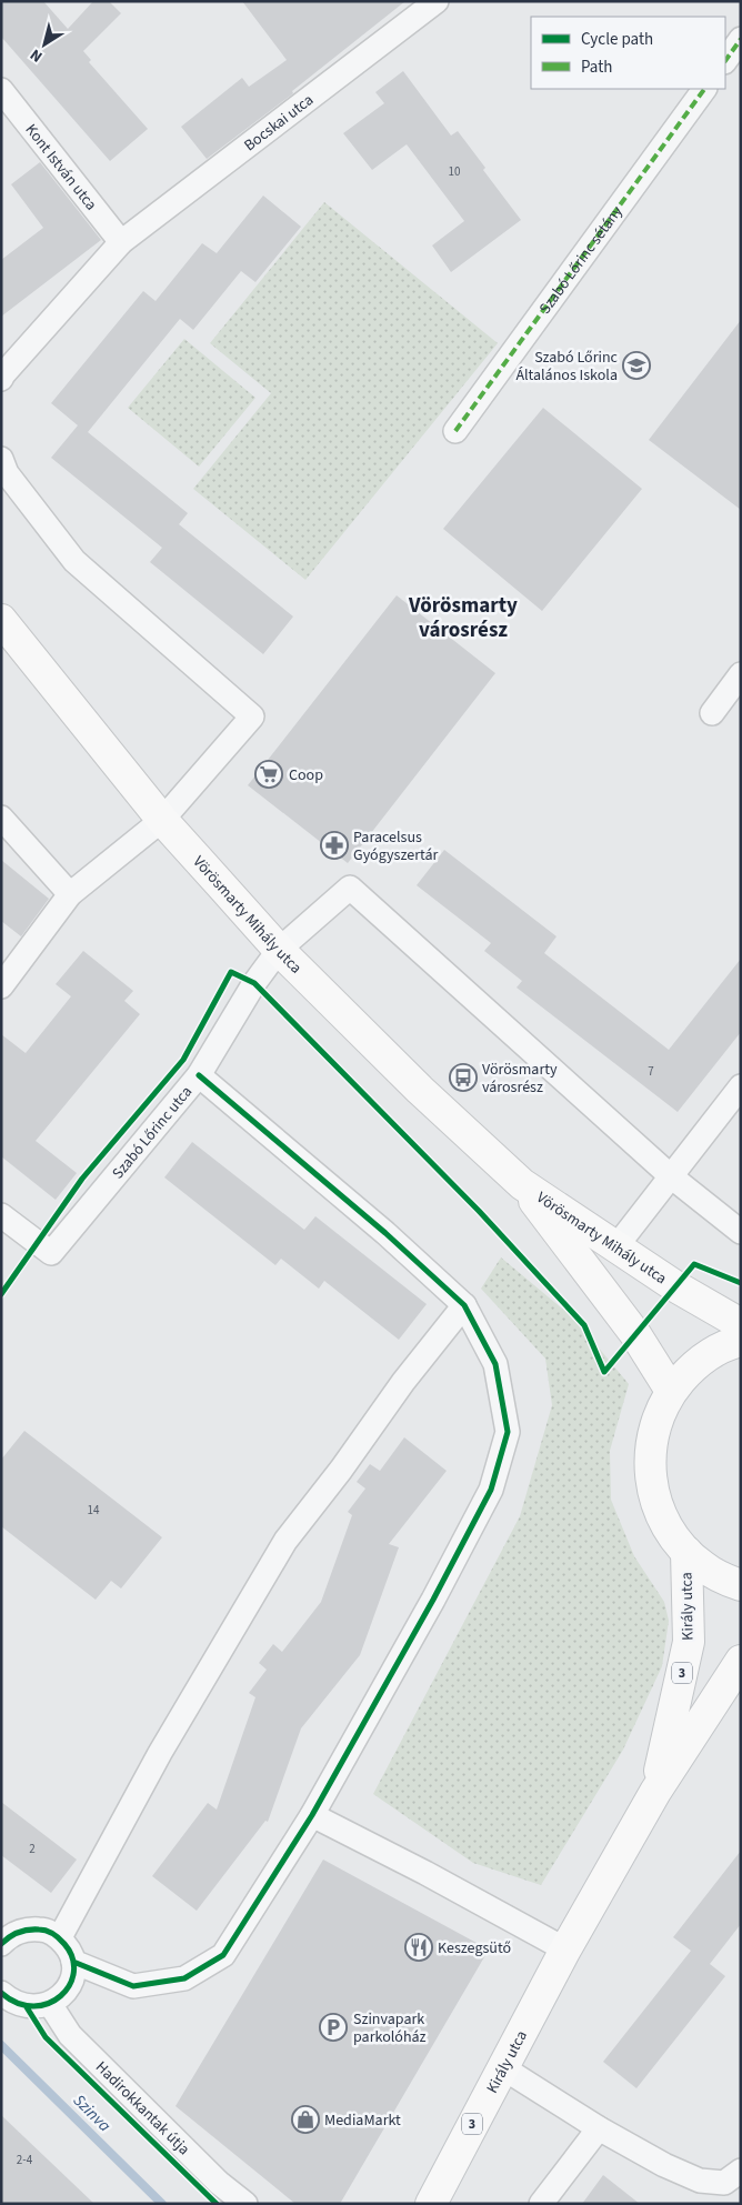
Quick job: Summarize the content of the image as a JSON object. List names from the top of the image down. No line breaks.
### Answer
{"streets":{"main road":["Vörösmarty Mihály utca","Király utca","3"],"street":["Bocskai utca","Kont István utca","Szabó Lőrinc sétány","Szabó Lőrinc utca","Hadirokkantak útja"]},"crossings":[["Bocskai utca","Kont István utca"],["Vörösmarty Mihály utca","Szabó Lőrinc utca"]],"districts":["Vörösmarty városrész"],"water":["Szinva"],"places":{"school or university":["Szabó Lőrinc Általános Iskola"],"supermarket":["Coop"],"pharmacy":["Paracelsus Gyógyszertár"],"bus stop":["Vörösmarty városrész"],"restaurant":["Keszegsütő"],"parking":["Szinvapark parkolóház"],"shop":["MediaMarkt"]},"house_numbers":["10","7","14","2","2-4"],"legend":["Cycle path","Path"],"north":"bottom left"}
